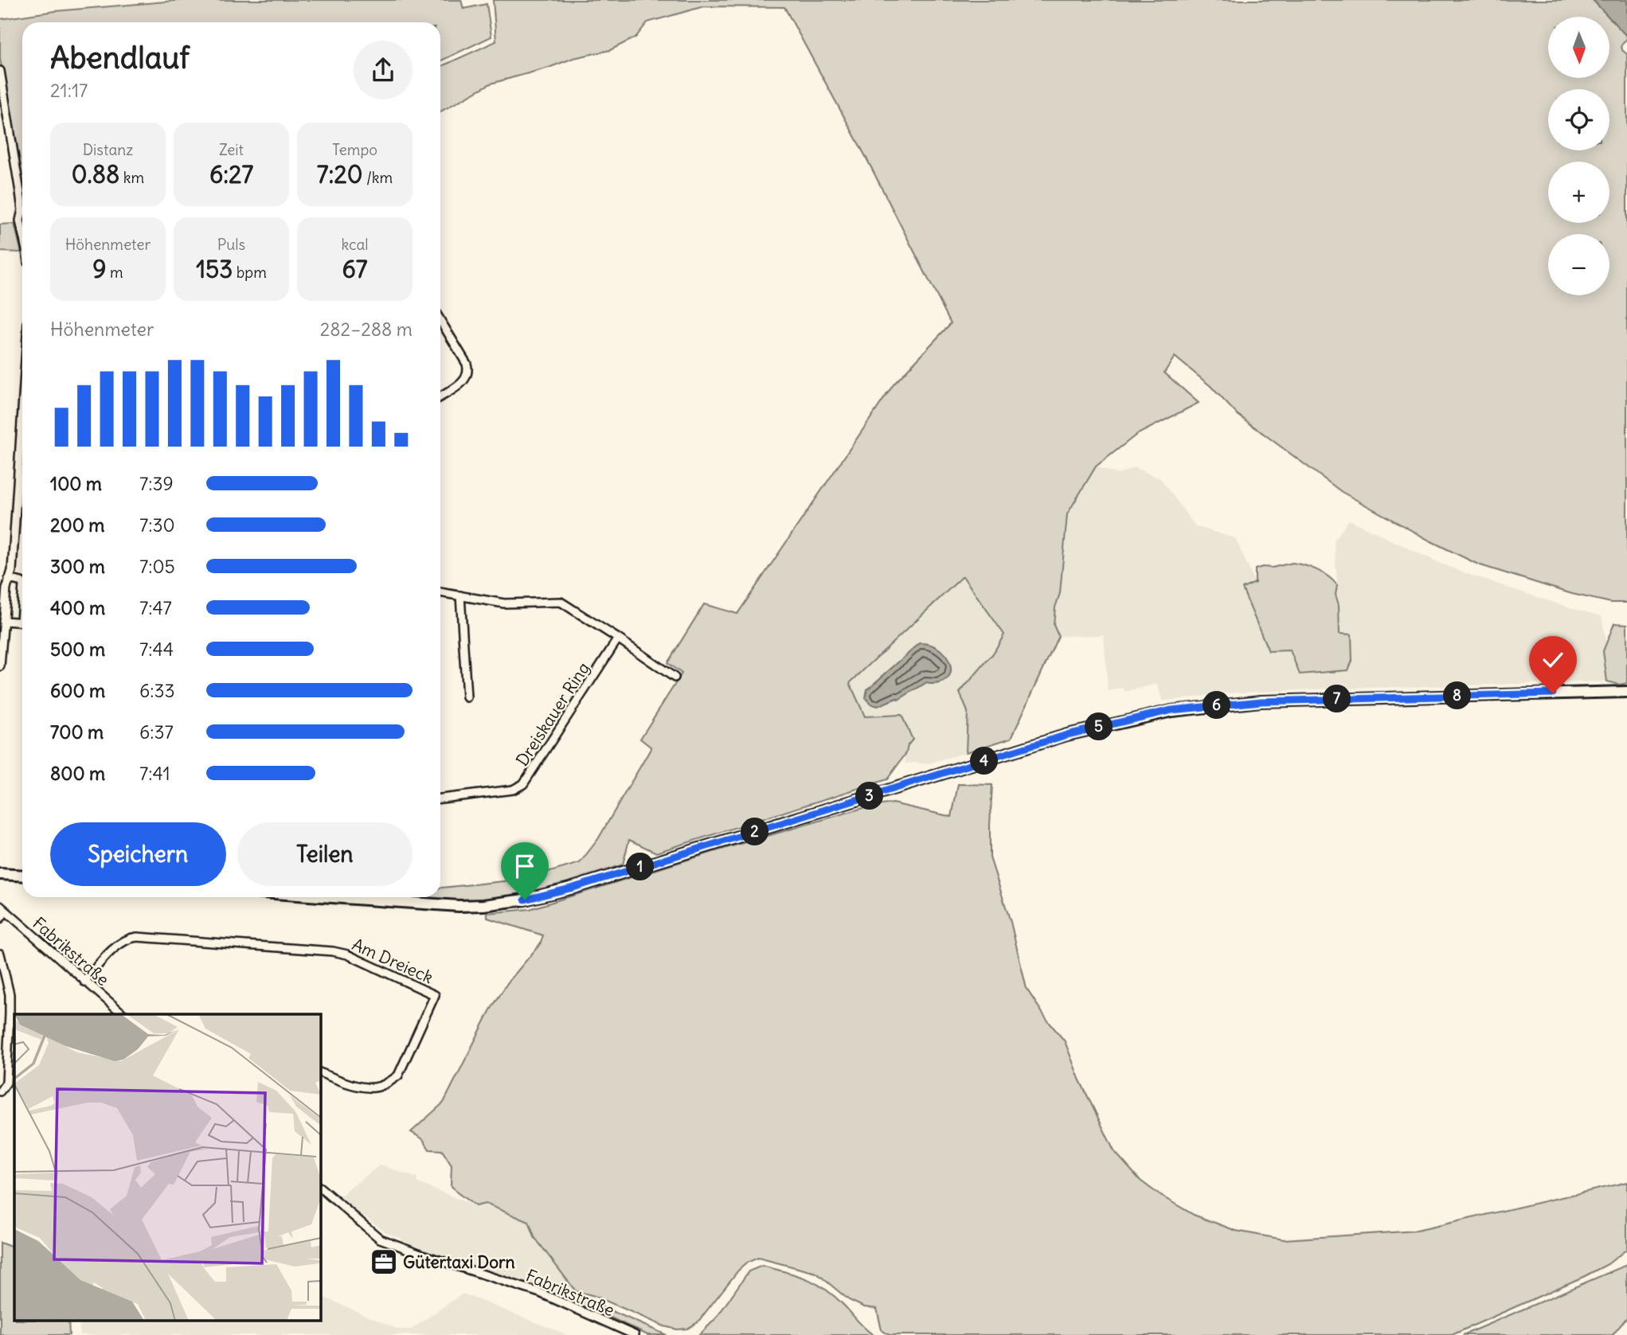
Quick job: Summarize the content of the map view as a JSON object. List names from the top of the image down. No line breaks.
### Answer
{"streets":{"street":["Dreiskauer Ring","Fabrikstraße","Am Dreieck"]},"crossings":[["Fabrikstraße","Am Dreieck"]],"places":{"office":["Gütertaxi Dorn"]},"north":"bottom","page":{"map_buttons":["+","−"],"heading":["Abendlauf","21:17"],"stats":[["Distanz","0.88 km"],["Zeit","6:27"],["Tempo","7:20 /km"],["Höhenmeter","9 m"],["Puls","153 bpm"],["kcal","67"]],"chart":["Höhenmeter","282–288 m"],"list":[{"name":"100 m","note":"7:39"},{"name":"200 m","note":"7:30"},{"name":"300 m","note":"7:05"},{"name":"400 m","note":"7:47"},{"name":"500 m","note":"7:44"},{"name":"600 m","note":"6:33"},{"name":"700 m","note":"6:37"},{"name":"800 m","note":"7:41"}],"pins":["8","7","6","5","4","3","2","1"],"buttons":["Speichern","Teilen"]}}
